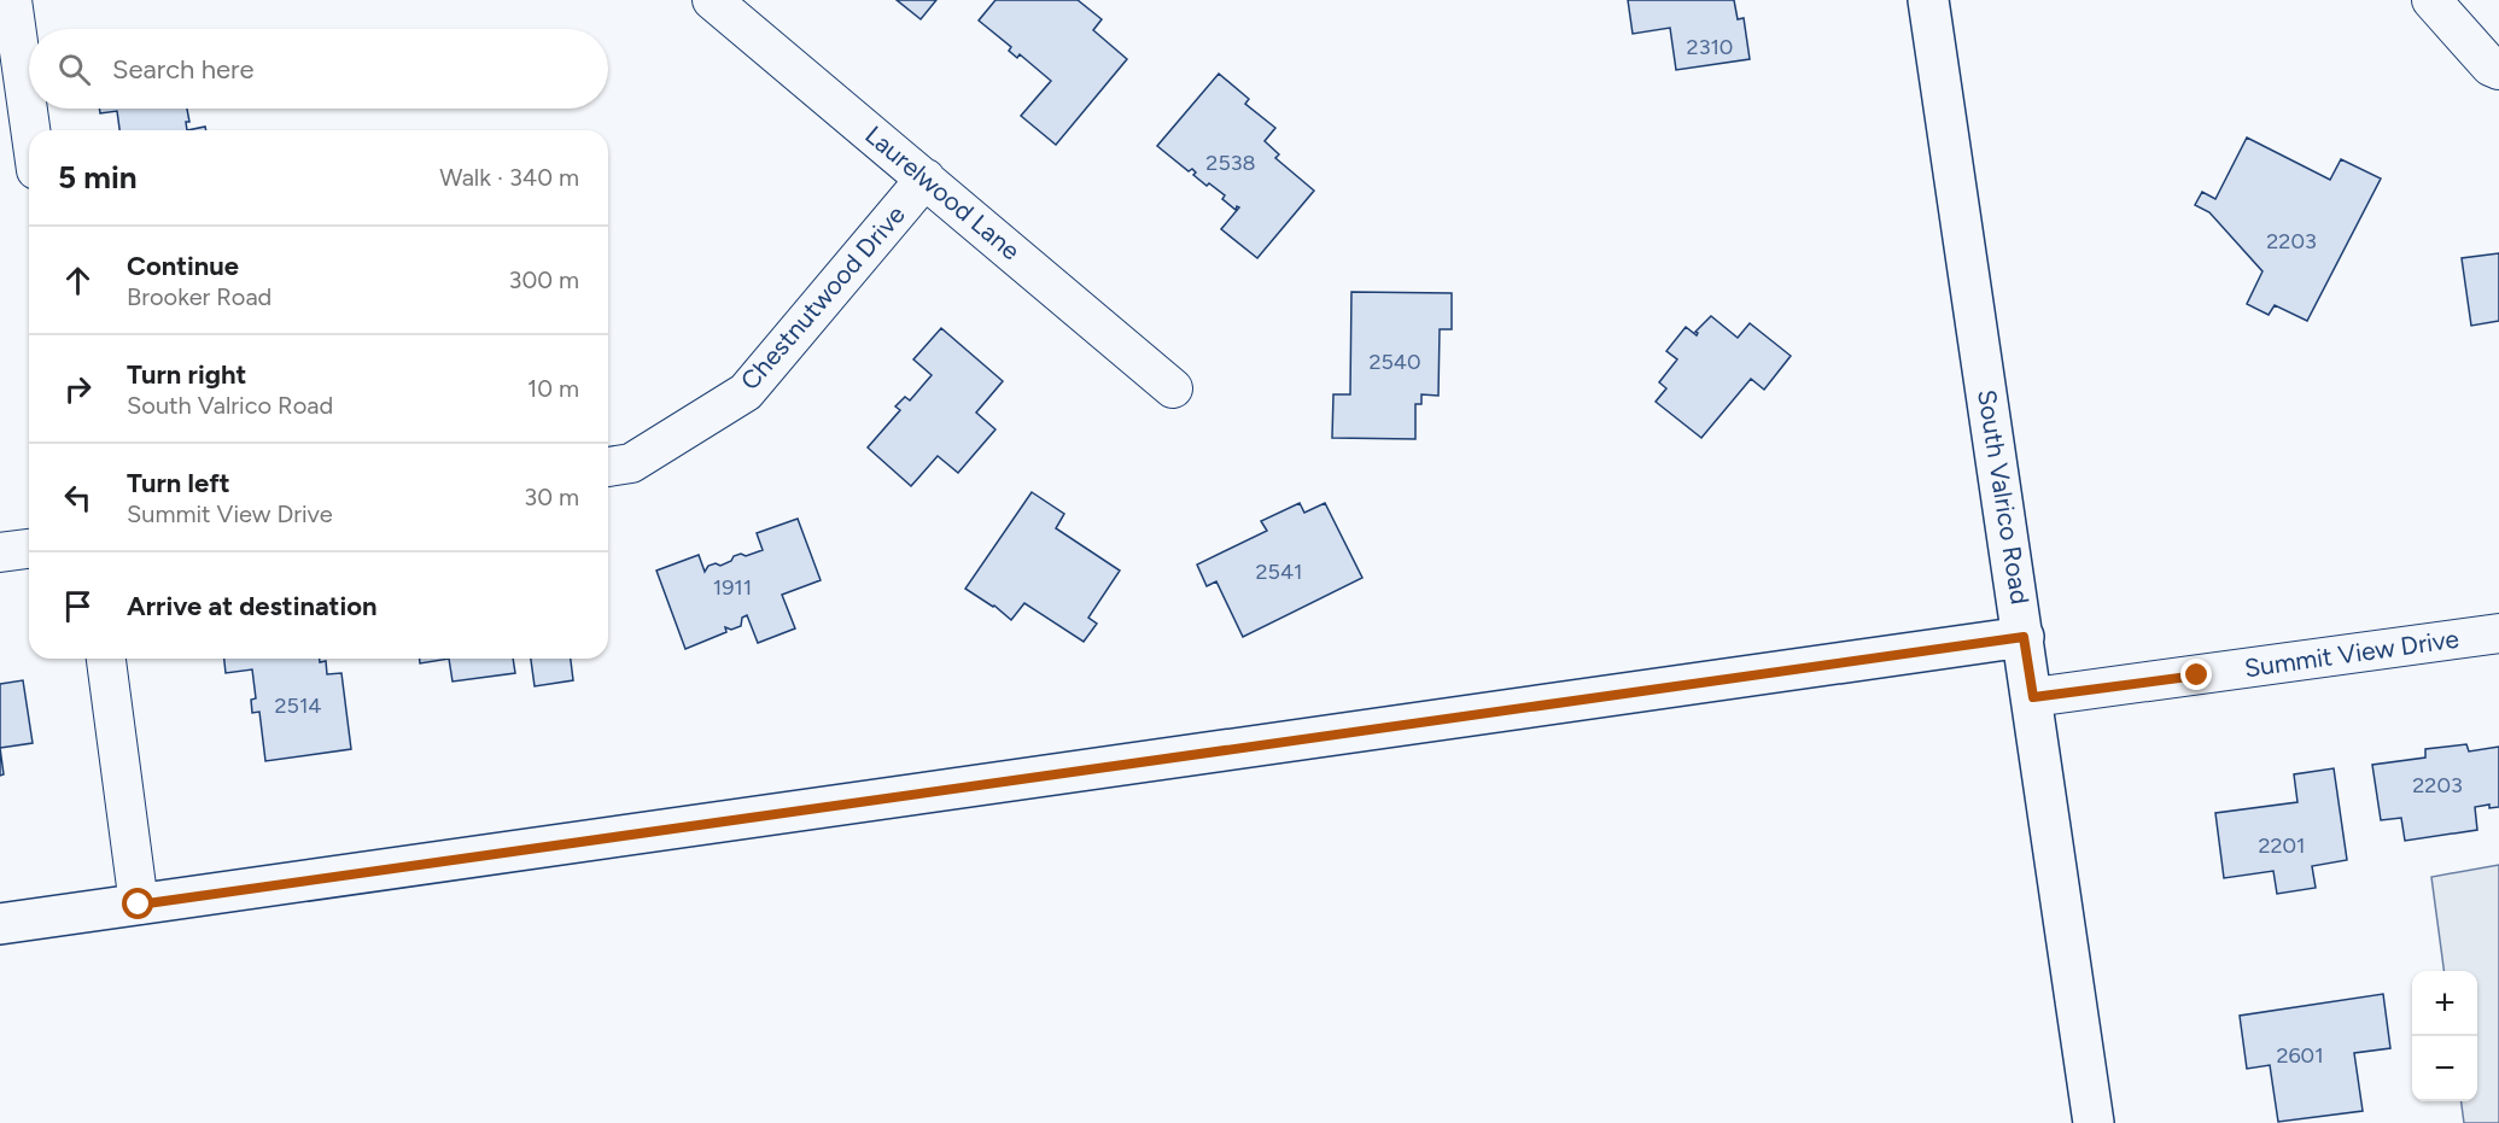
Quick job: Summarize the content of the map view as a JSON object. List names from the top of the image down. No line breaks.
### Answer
{"streets":{"street":["Laurelwood Lane","Chestnutwood Drive","South Valrico Road","Summit View Drive"]},"crossings":[["Laurelwood Lane","Chestnutwood Drive"],["South Valrico Road","Summit View Drive"]],"house_numbers":["2310","2538","2203","2540","2541","1911","2514","2203","2201","2601"],"page":{"search":"Search here","heading":["5 min","Walk · 340 m"],"list":[["Continue","Brooker Road","300 m"],["Turn right","South Valrico Road","10 m"],["Turn left","Summit View Drive","30 m"],"Arrive at destination"],"map_buttons":["+","−"]}}
